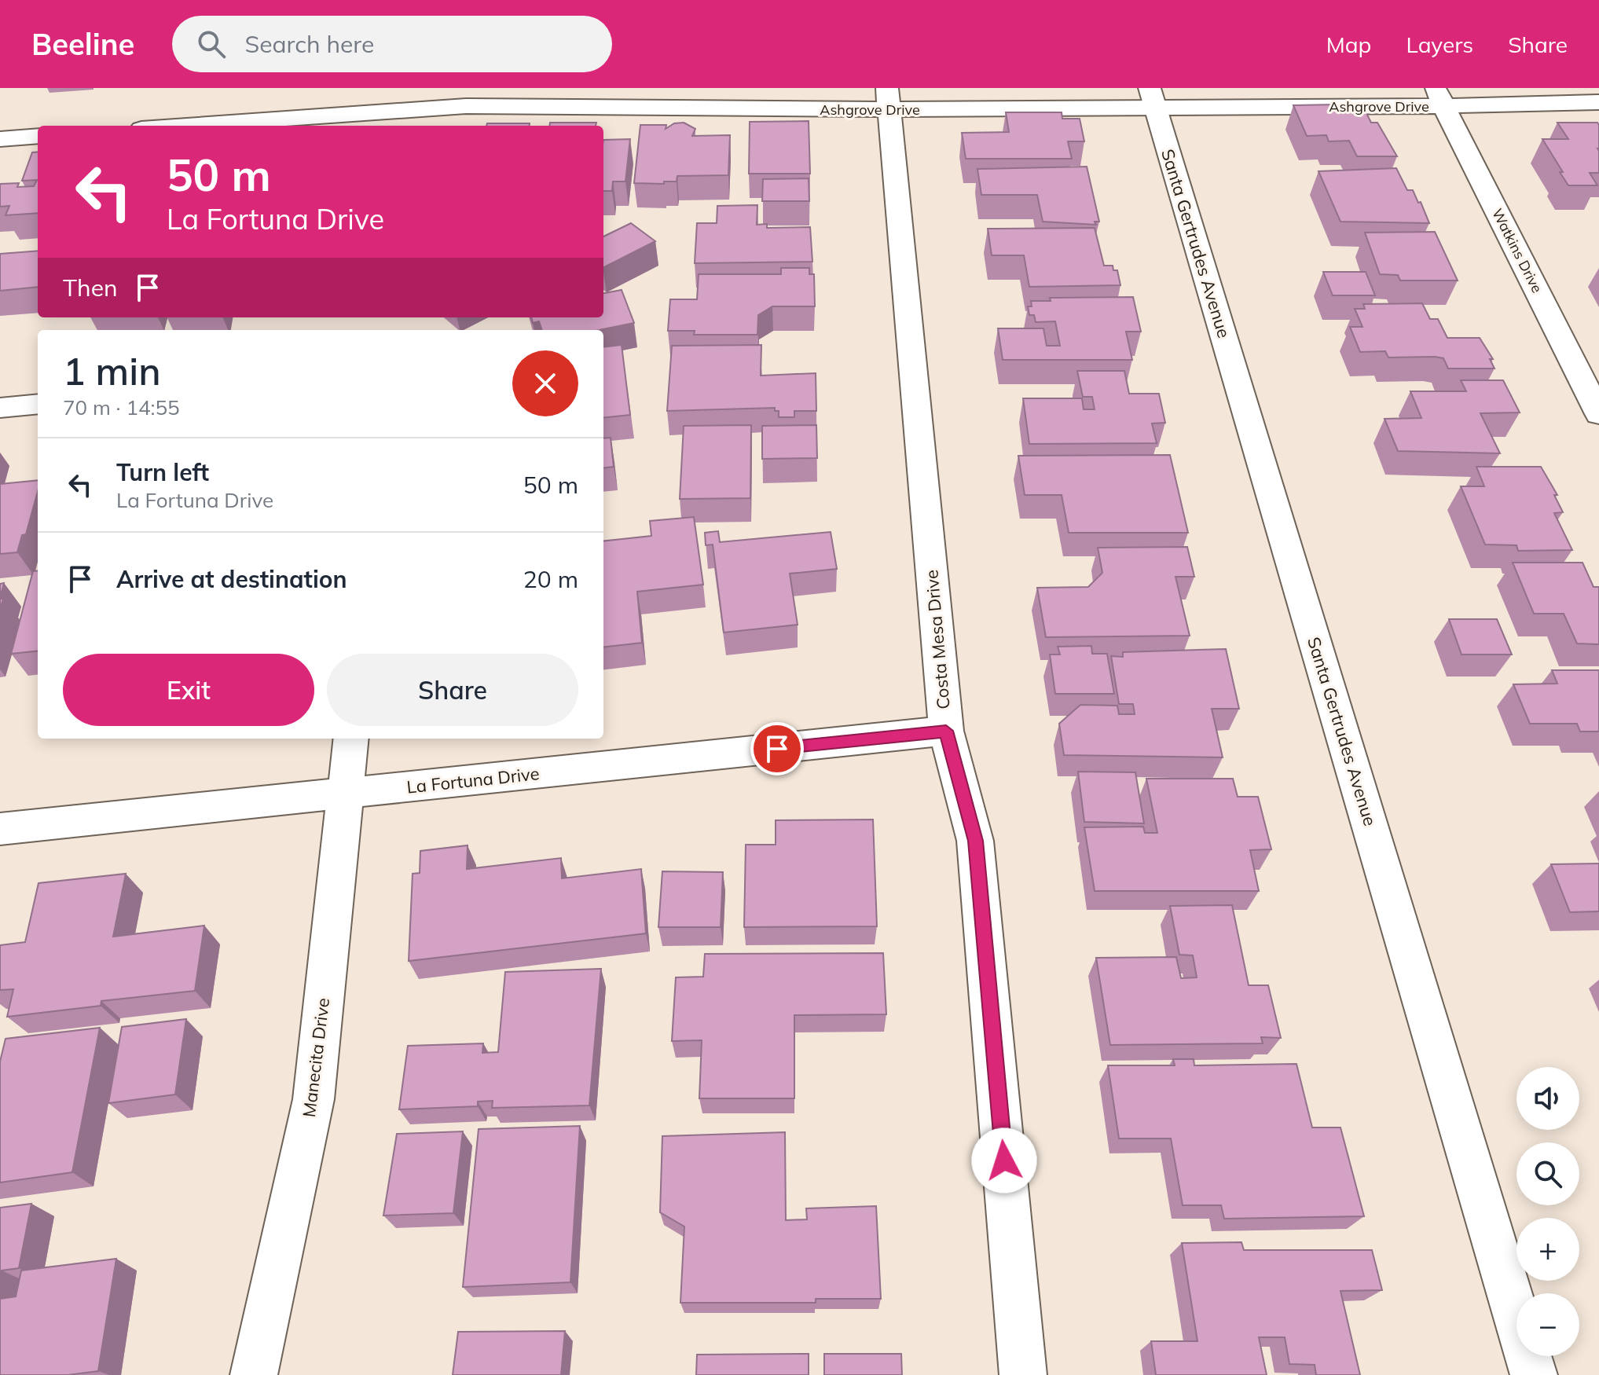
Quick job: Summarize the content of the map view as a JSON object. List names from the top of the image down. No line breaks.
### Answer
{"streets":{"street":["Ashgrove Drive","Santa Gertrudes Avenue","Watkins Drive","Costa Mesa Drive","La Fortuna Drive","Manecita Drive"]},"crossings":[["Ashgrove Drive","Santa Gertrudes Avenue"],["Ashgrove Drive","Watkins Drive"],["Ashgrove Drive","Costa Mesa Drive"],["Costa Mesa Drive","La Fortuna Drive"],["La Fortuna Drive","Manecita Drive"]],"page":{"header":"Beeline","search":"Search here","nav":["Map","Layers","Share"],"turn":["50 m","La Fortuna Drive"],"then":"Then","heading":["1 min","70 m · 14:55"],"list":[{"name":"Turn left","note":"La Fortuna Drive","value":"50 m"},{"name":"Arrive at destination","value":"20 m"}],"buttons":["Exit","Share"],"map_buttons":["+","−"]}}
